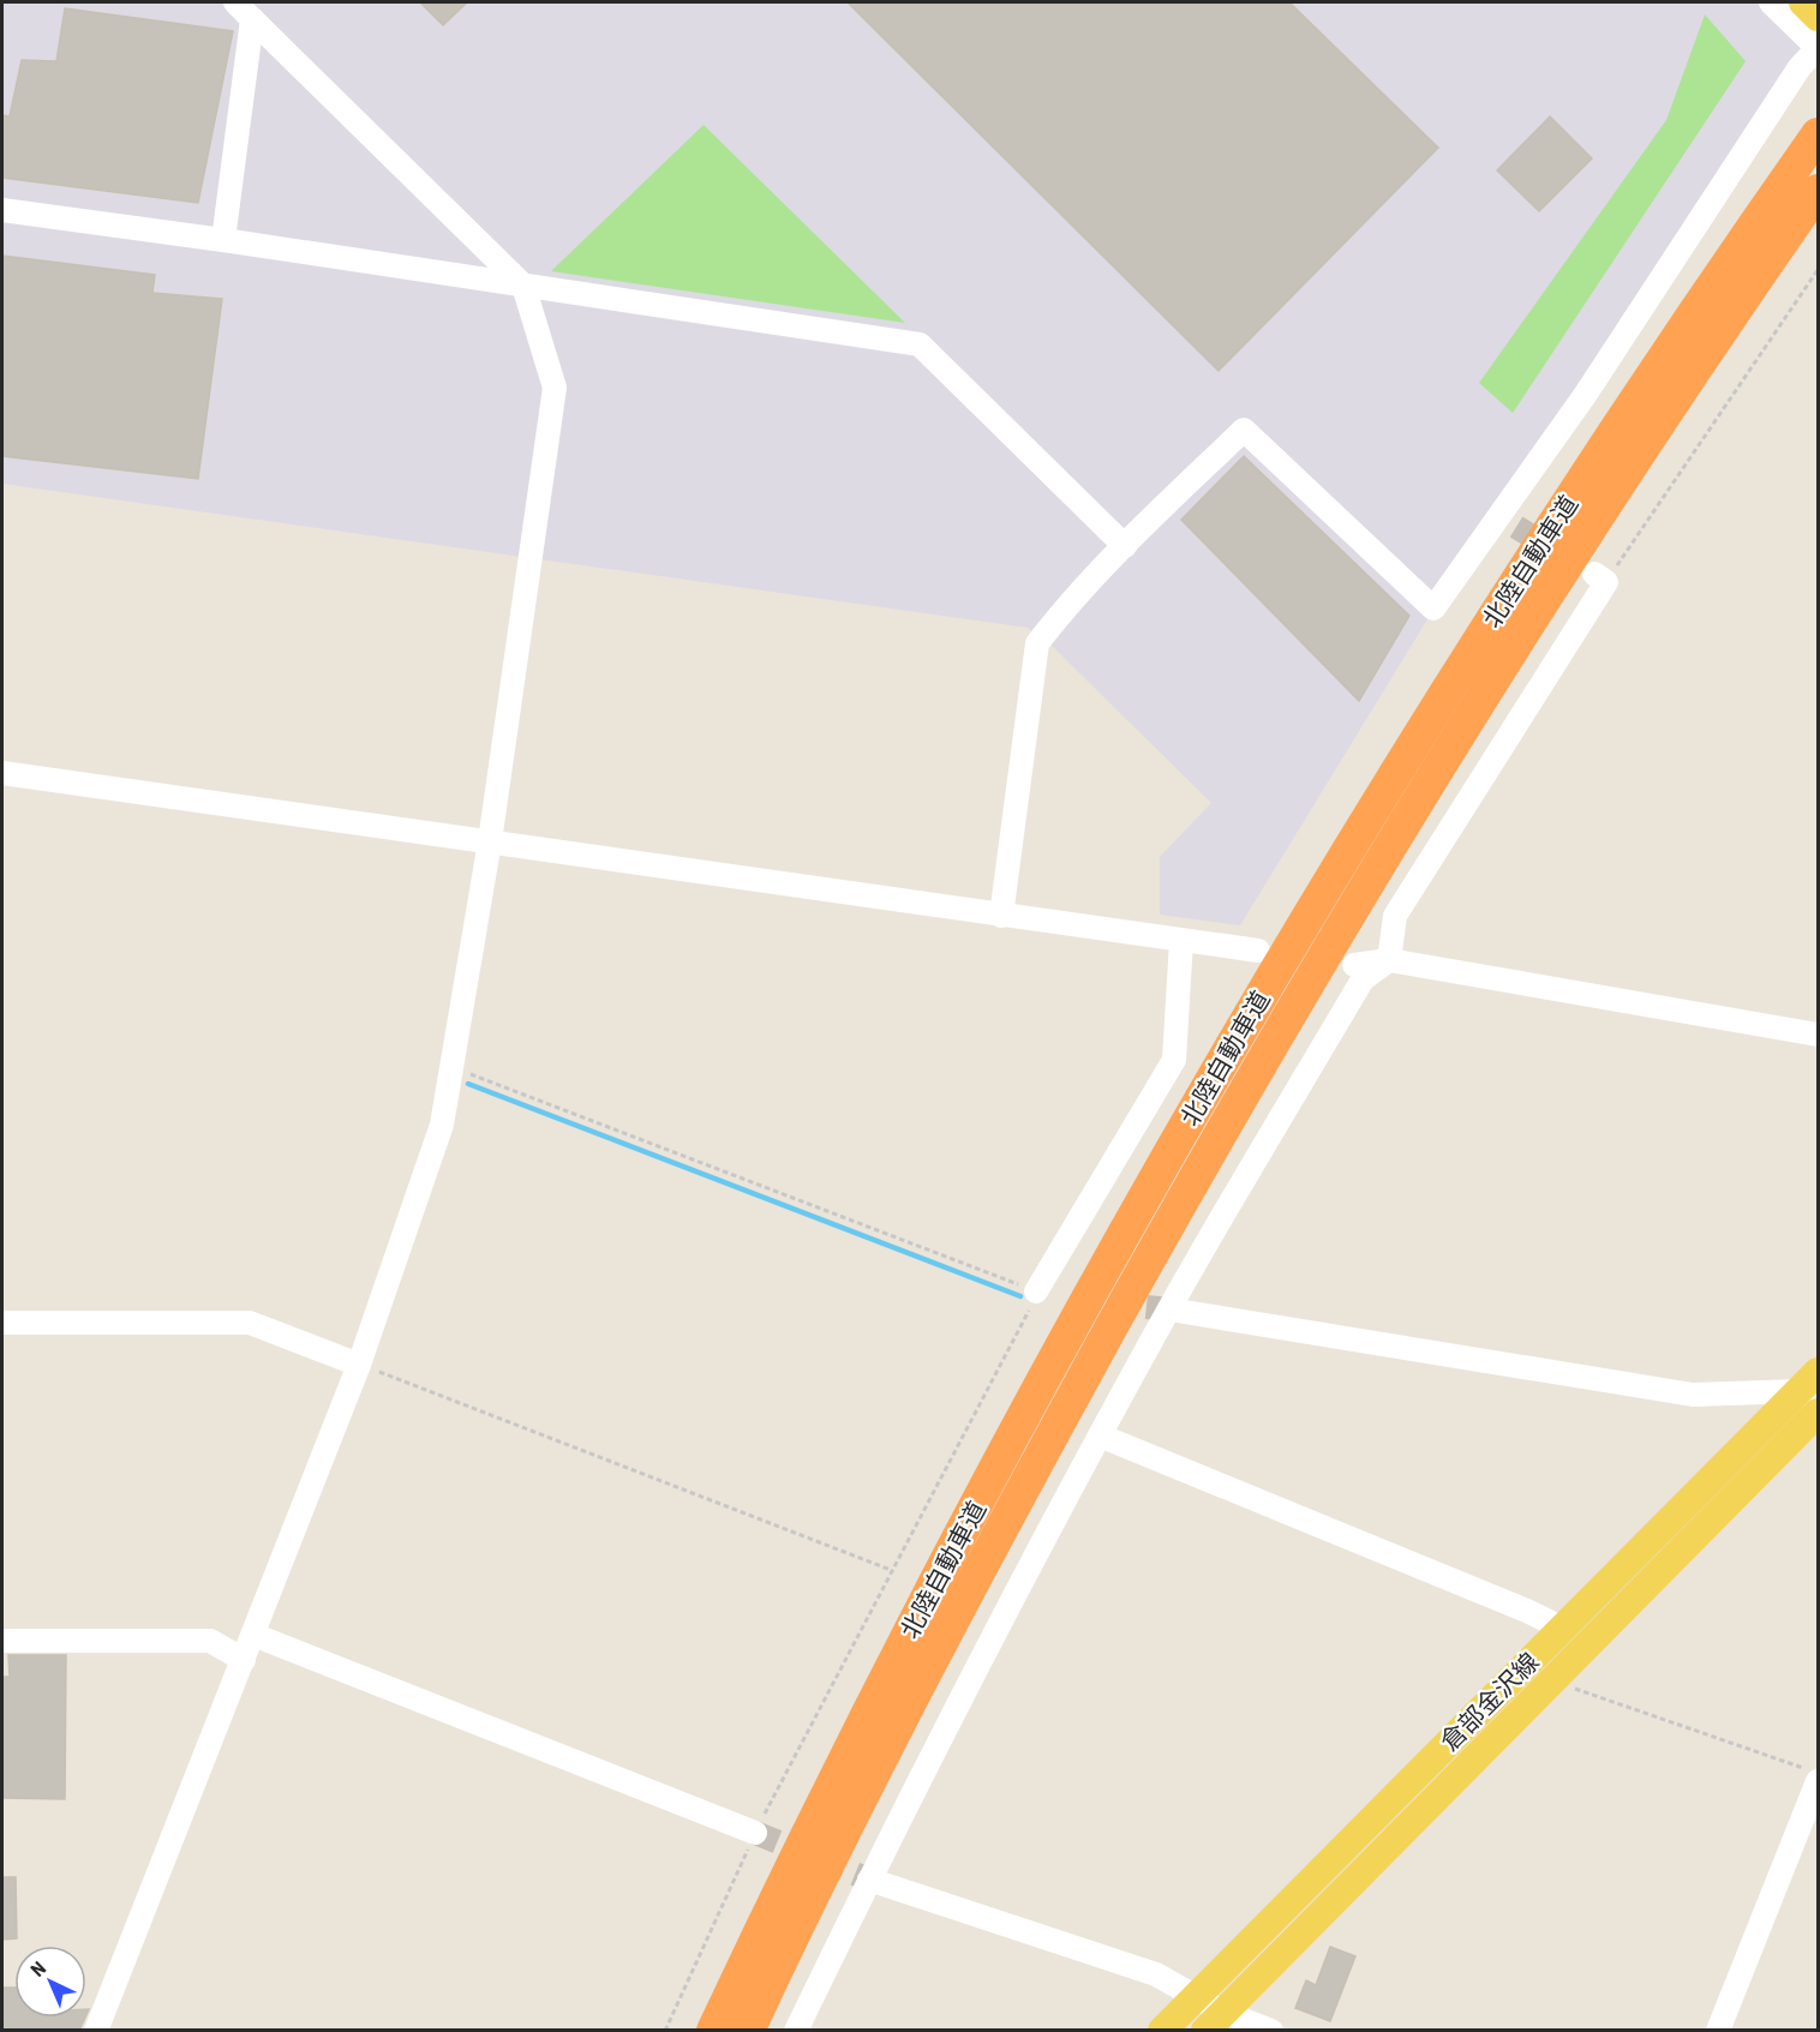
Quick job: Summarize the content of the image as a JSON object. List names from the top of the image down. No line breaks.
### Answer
{"streets":{"highway":["北陸自動車道"],"main road":["倉部金沢線"]},"north":"top left"}
